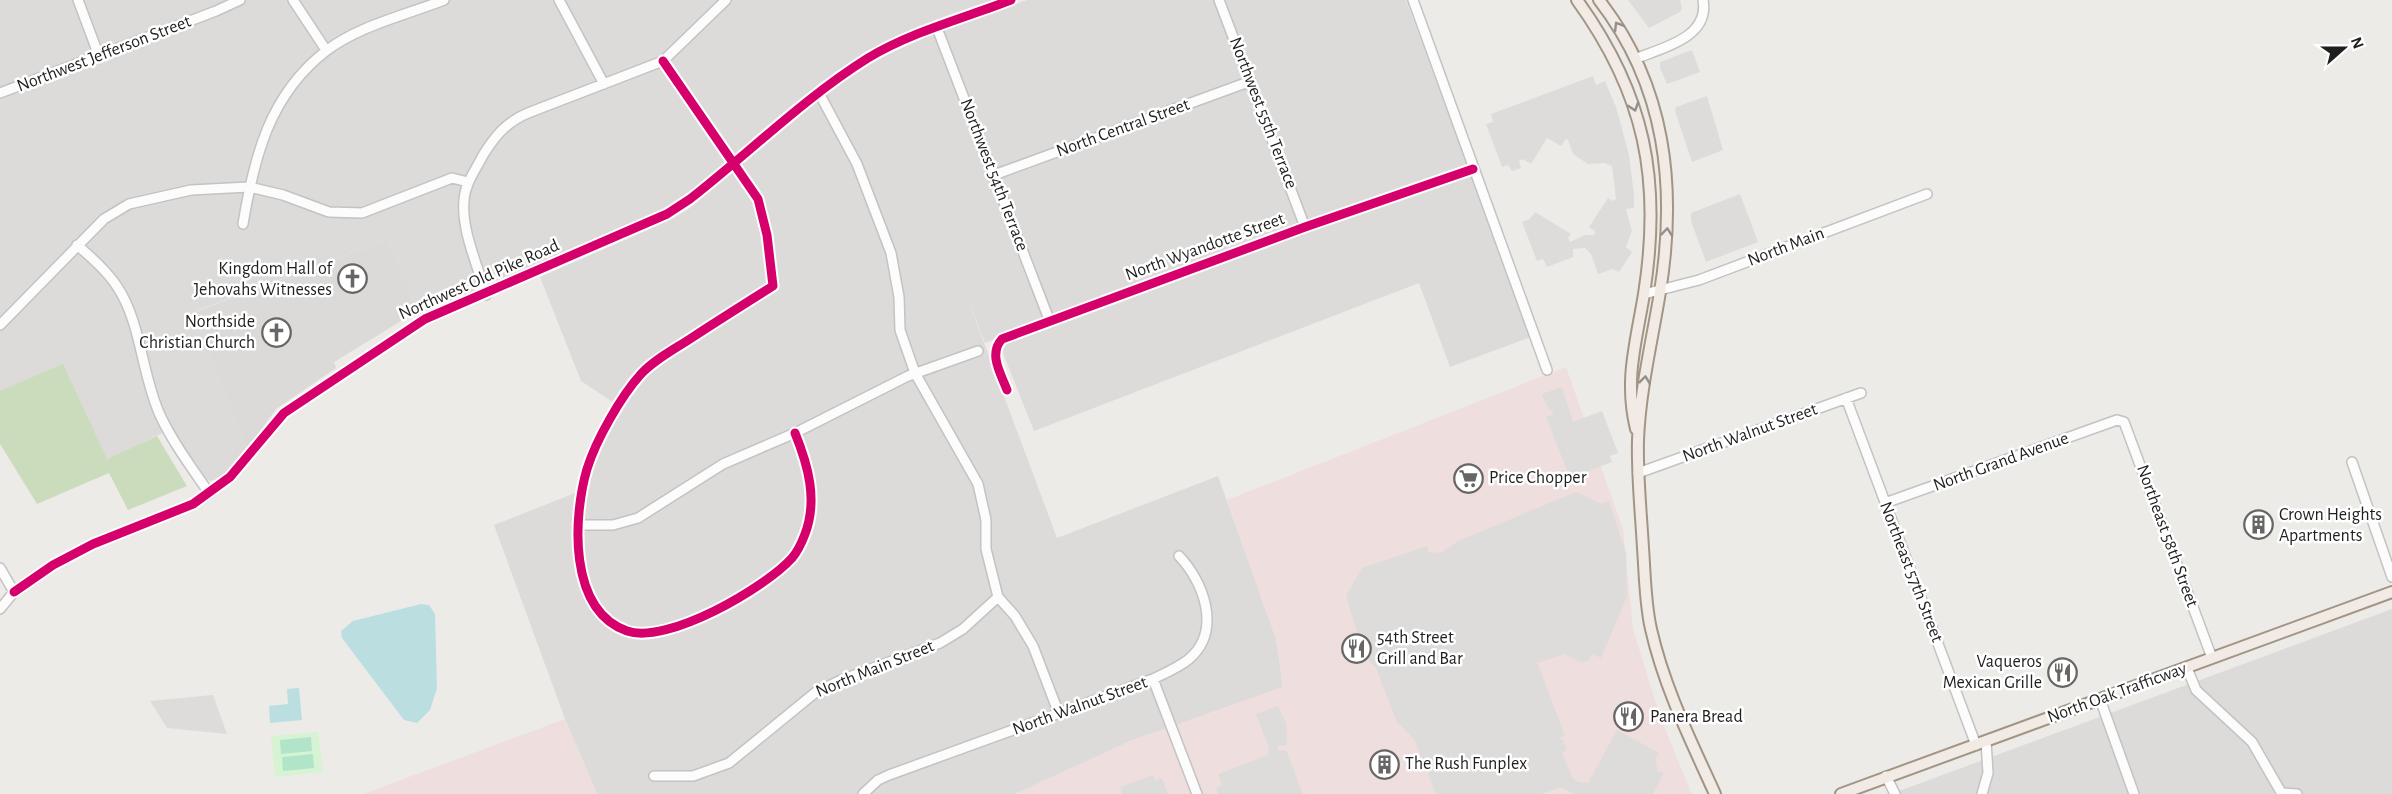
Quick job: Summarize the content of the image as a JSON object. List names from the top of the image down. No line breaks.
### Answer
{"streets":{"main road":["North Oak Trafficway"],"street":["Northwest Jefferson Street","Northwest 55th Terrace","North Central Street","Northwest 54th Terrace","North Wyandotte Street","North Main","Northwest Old Pike Road","North Walnut Street","North Grand Avenue","Northeast 58th Street","Northeast 57th Street","North Main Street"]},"crossings":[["Northwest 55th Terrace","North Central Street"],["Northwest 55th Terrace","North Wyandotte Street"],["North Central Street","Northwest 54th Terrace"],["Northwest 54th Terrace","North Wyandotte Street"],["Northwest 54th Terrace","Northwest Old Pike Road"],["North Walnut Street","Northeast 57th Street"],["North Grand Avenue","Northeast 58th Street"],["North Grand Avenue","Northeast 57th Street"],["Northeast 58th Street","North Oak Trafficway"],["Northeast 57th Street","North Oak Trafficway"]],"places":{"church":["Kingdom Hall of Jehovahs Witnesses","Northside Christian Church"],"supermarket":["Price Chopper"],"building":["Crown Heights Apartments","The Rush Funplex"],"restaurant":["54th Street Grill and Bar","Vaqueros Mexican Grille","Panera Bread"]},"north":"right"}
